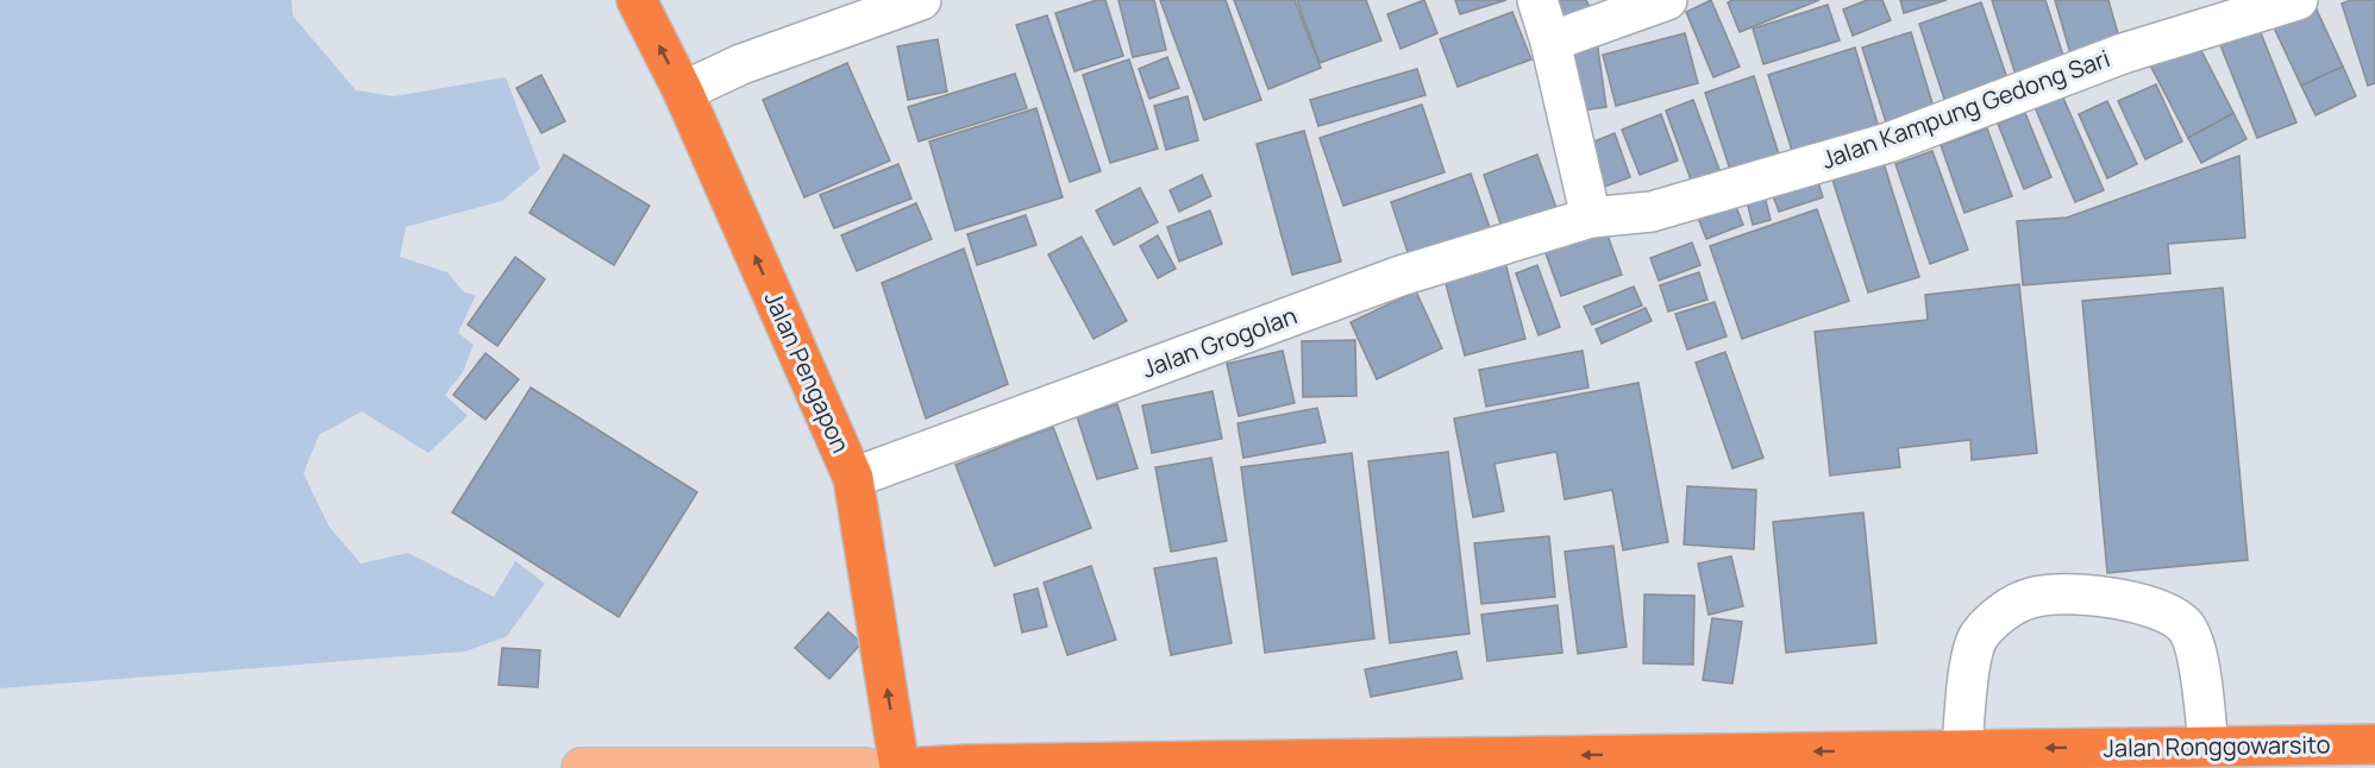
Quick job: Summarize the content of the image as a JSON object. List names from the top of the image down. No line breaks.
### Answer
{"streets":{"highway":["Jalan Pengapon","Jalan Ronggowarsito"],"street":["Jalan Kampung Gedong Sari","Jalan Grogolan"]},"crossings":[["Jalan Kampung Gedong Sari","Jalan Grogolan"],["Jalan Grogolan","Jalan Pengapon"],["Jalan Pengapon","Jalan Ronggowarsito"]],"one_way":["Jalan Pengapon","Jalan Ronggowarsito"]}
